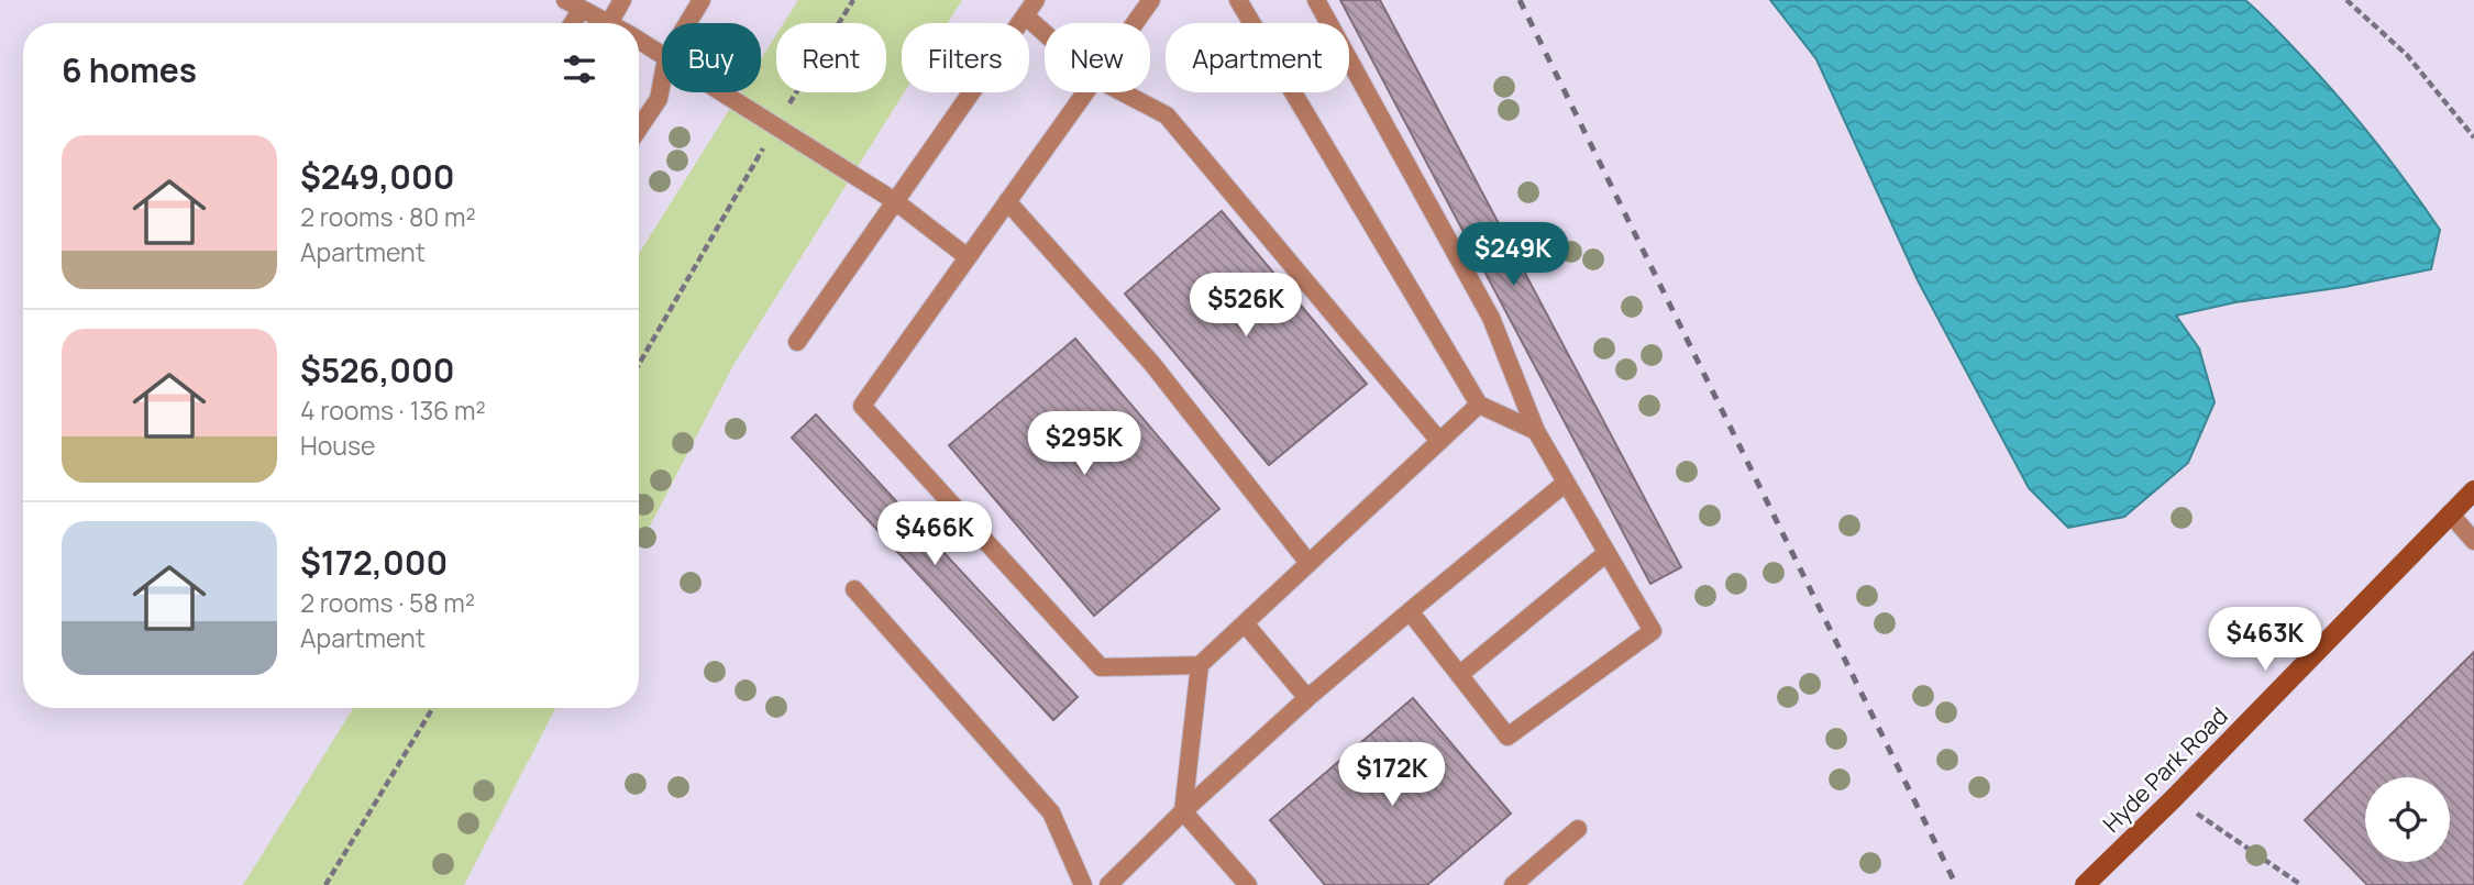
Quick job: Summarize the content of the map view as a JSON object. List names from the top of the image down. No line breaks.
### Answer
{"streets":{"main road":["Hyde Park Road"]},"page":{"chip":["Buy","Rent","Filters","New","Apartment"],"heading":"6 homes","list":[{"name":"$249,000","note":"2 rooms · 80 m² · Apartment"},{"name":"$526,000","note":"4 rooms · 136 m² · House"},{"name":"$172,000","note":"2 rooms · 58 m² · Apartment"}],"price":["$249K","$526K","$295K","$466K","$463K","$172K"]}}
